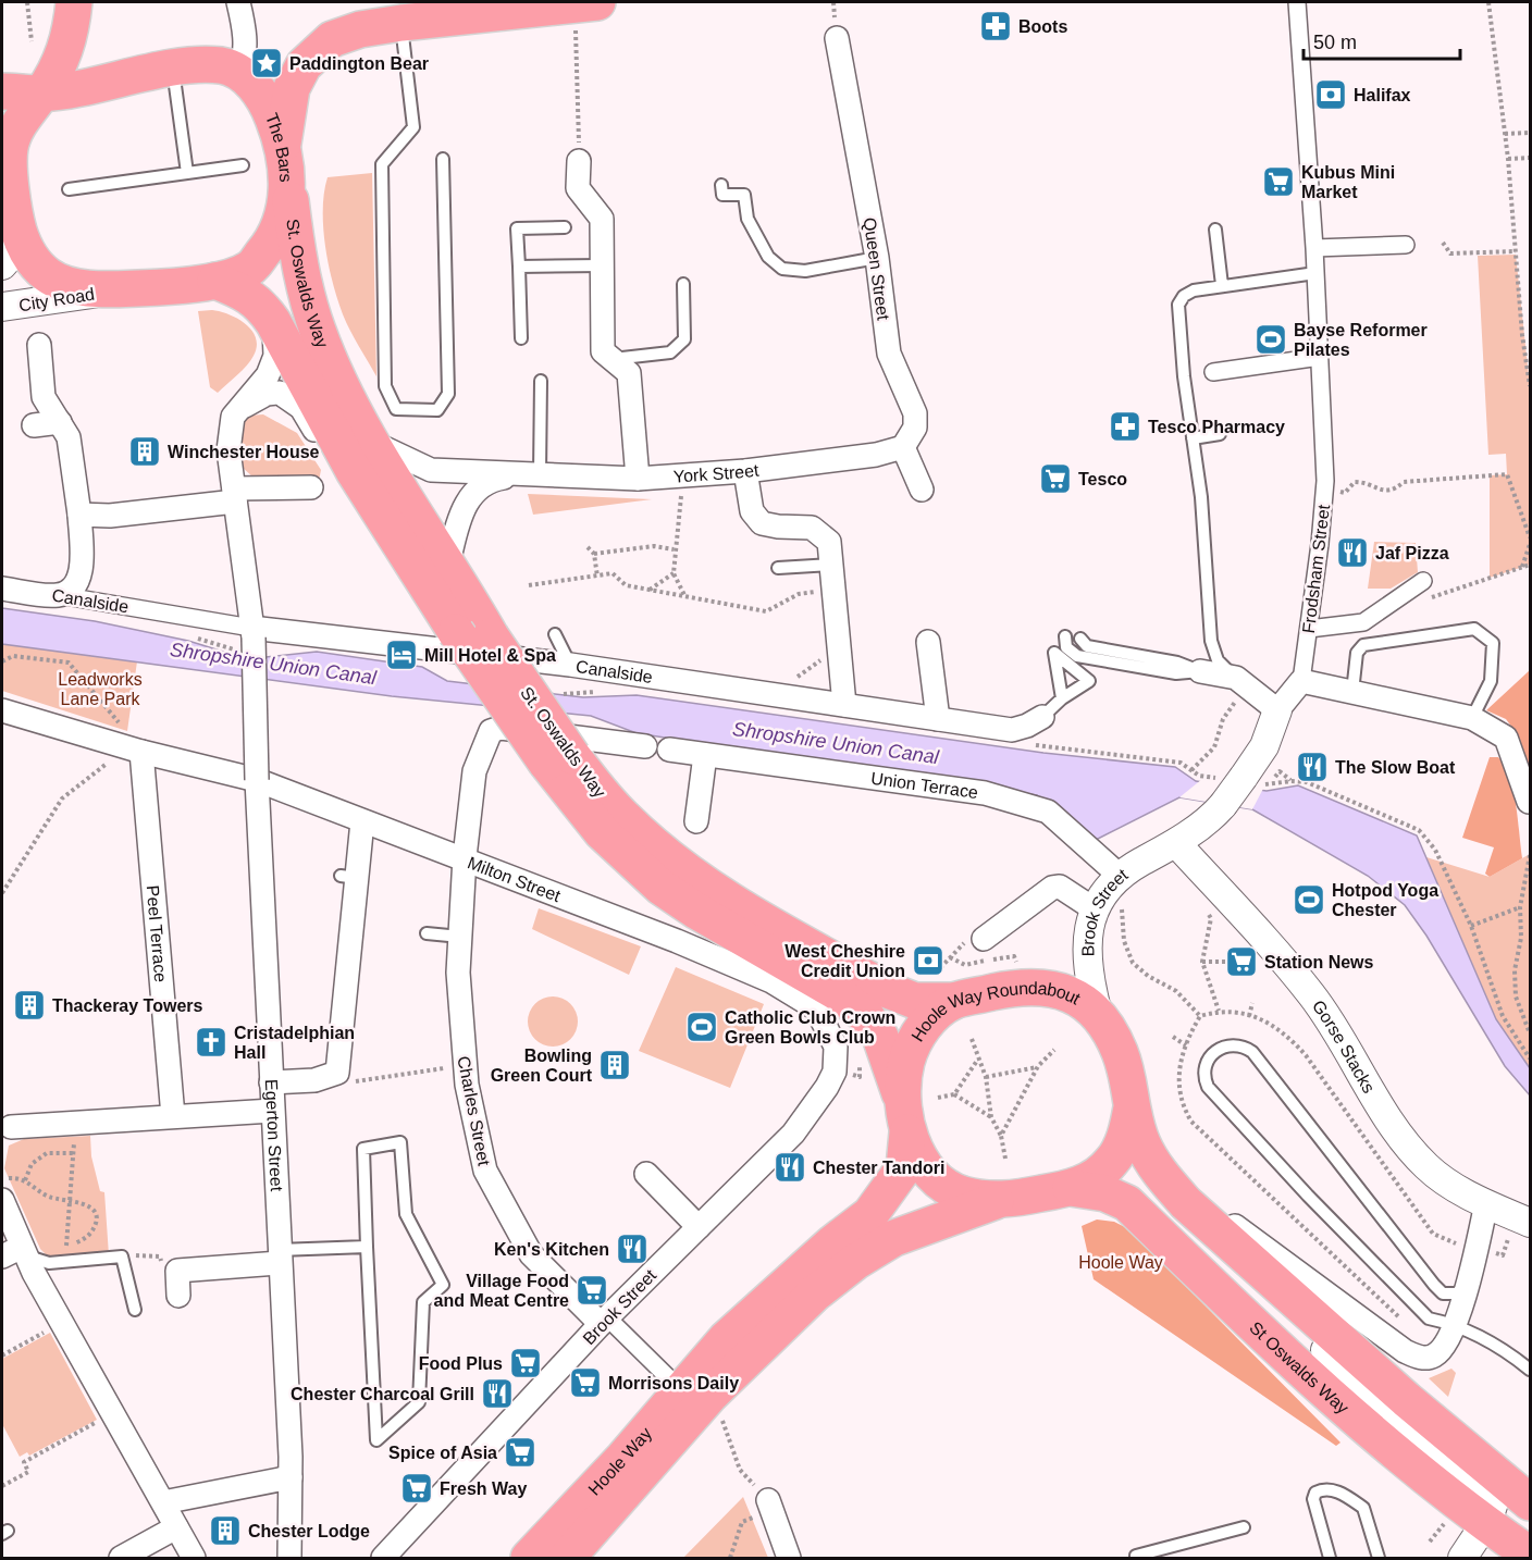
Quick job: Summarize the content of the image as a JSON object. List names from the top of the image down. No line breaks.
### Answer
{"streets":{"highway":["The Bars","St. Oswalds Way","Hoole Way Roundabout","St Oswalds Way","Hoole Way"],"street":["Queen Street","City Road","York Street","Frodsham Street","Canalside","Union Terrace","Milton Street","Brook Street","Peel Terrace","Gorse Stacks","Charles Street","Egerton Street"]},"crossings":[["The Bars","St. Oswalds Way"],["The Bars","City Road"],["Queen Street","York Street"],["St. Oswalds Way","Milton Street"],["St. Oswalds Way","Hoole Way Roundabout"],["Canalside","Egerton Street"],["Union Terrace","Brook Street"],["Milton Street","Brook Street"],["Milton Street","Peel Terrace"],["Milton Street","Charles Street"],["Milton Street","Egerton Street"],["Brook Street","Hoole Way Roundabout"],["Brook Street","Gorse Stacks"],["Brook Street","Charles Street"],["Hoole Way Roundabout","St Oswalds Way"],["Hoole Way Roundabout","Hoole Way"]],"water":["Shropshire Union Canal"],"parks":["Leadworks Lane Park","Hoole Way"],"places":{"pharmacy":["Boots","Tesco Pharmacy"],"place":["Paddington Bear"],"bank":["Halifax","West Cheshire Credit Union"],"supermarket":["Kubus Mini Market","Tesco","Station News","Village Food and Meat Centre","Food Plus","Morrisons Daily","Spice of Asia","Fresh Way"],"sports":["Bayse Reformer Pilates","Hotpod Yoga Chester","Catholic Club Crown Green Bowls Club"],"building":["Winchester House","Thackeray Towers","Bowling Green Court","Chester Lodge"],"restaurant":["Jaf Pizza","The Slow Boat","Chester Tandori","Ken's Kitchen","Chester Charcoal Grill"],"hotel":["Mill Hotel & Spa"],"church":["Cristadelphian Hall"]},"scale_bar":"50 m"}
